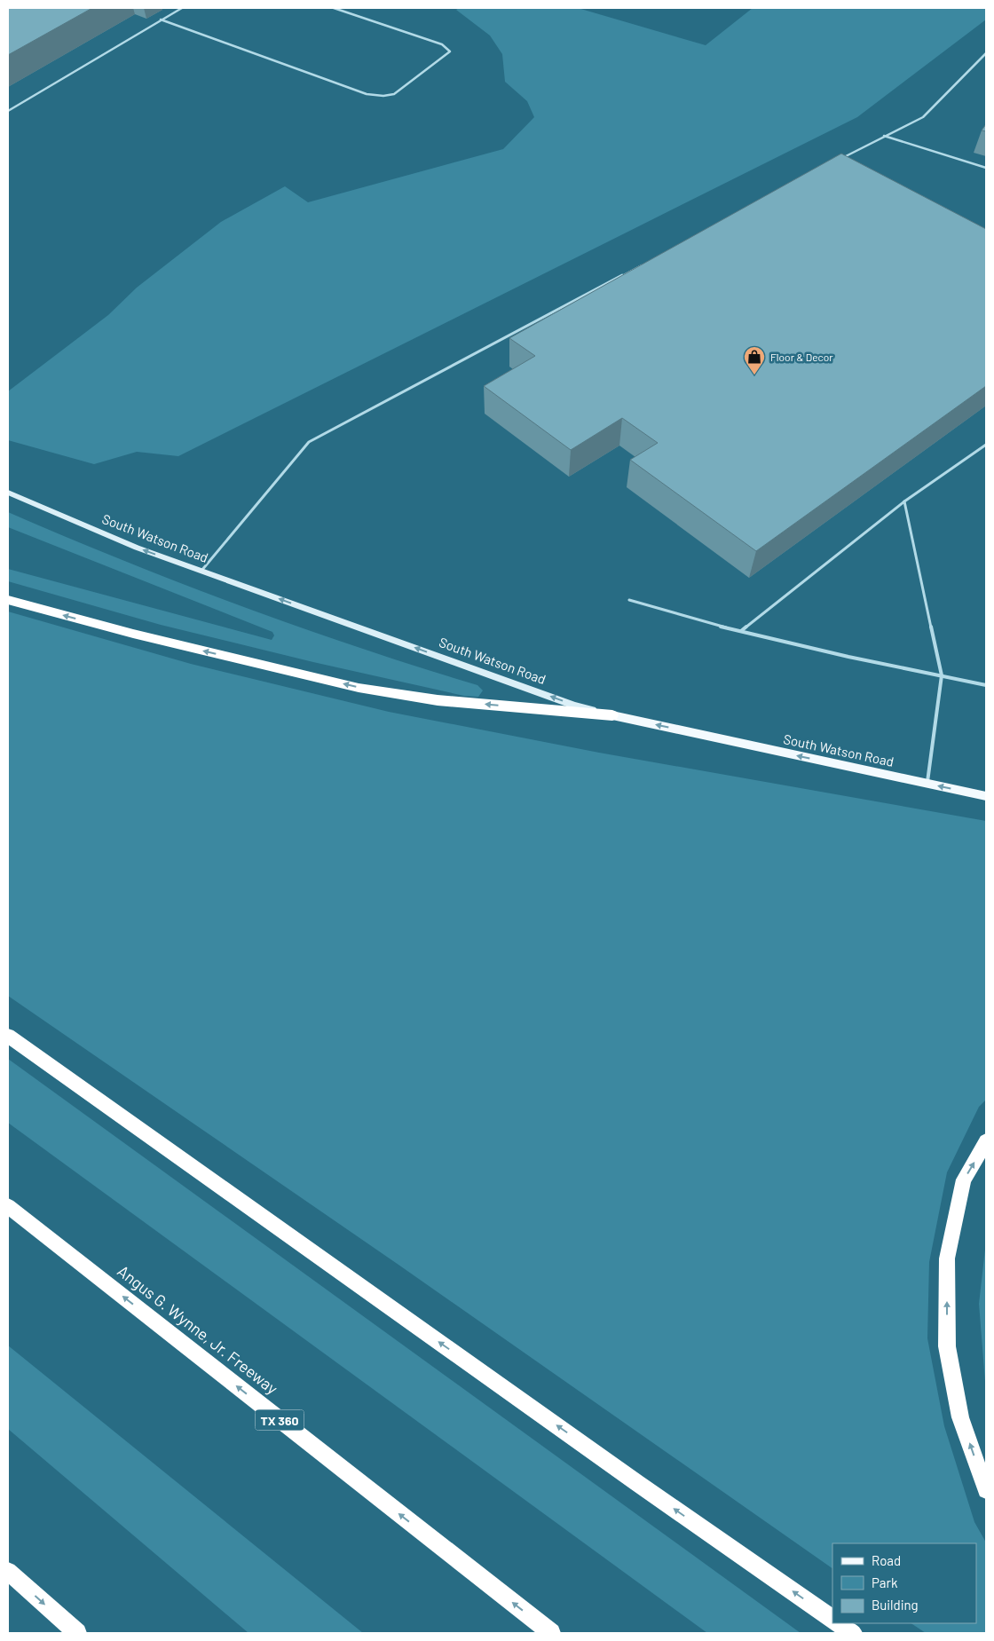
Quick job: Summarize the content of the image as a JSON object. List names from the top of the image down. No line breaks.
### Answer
{"streets":{"highway":["Angus G. Wynne, Jr. Freeway","TX 360"],"main road":["South Watson Road"]},"one_way":["South Watson Road","Angus G. Wynne, Jr. Freeway"],"places":{"shop":["Floor & Decor"]},"legend":["Road","Park","Building"]}
